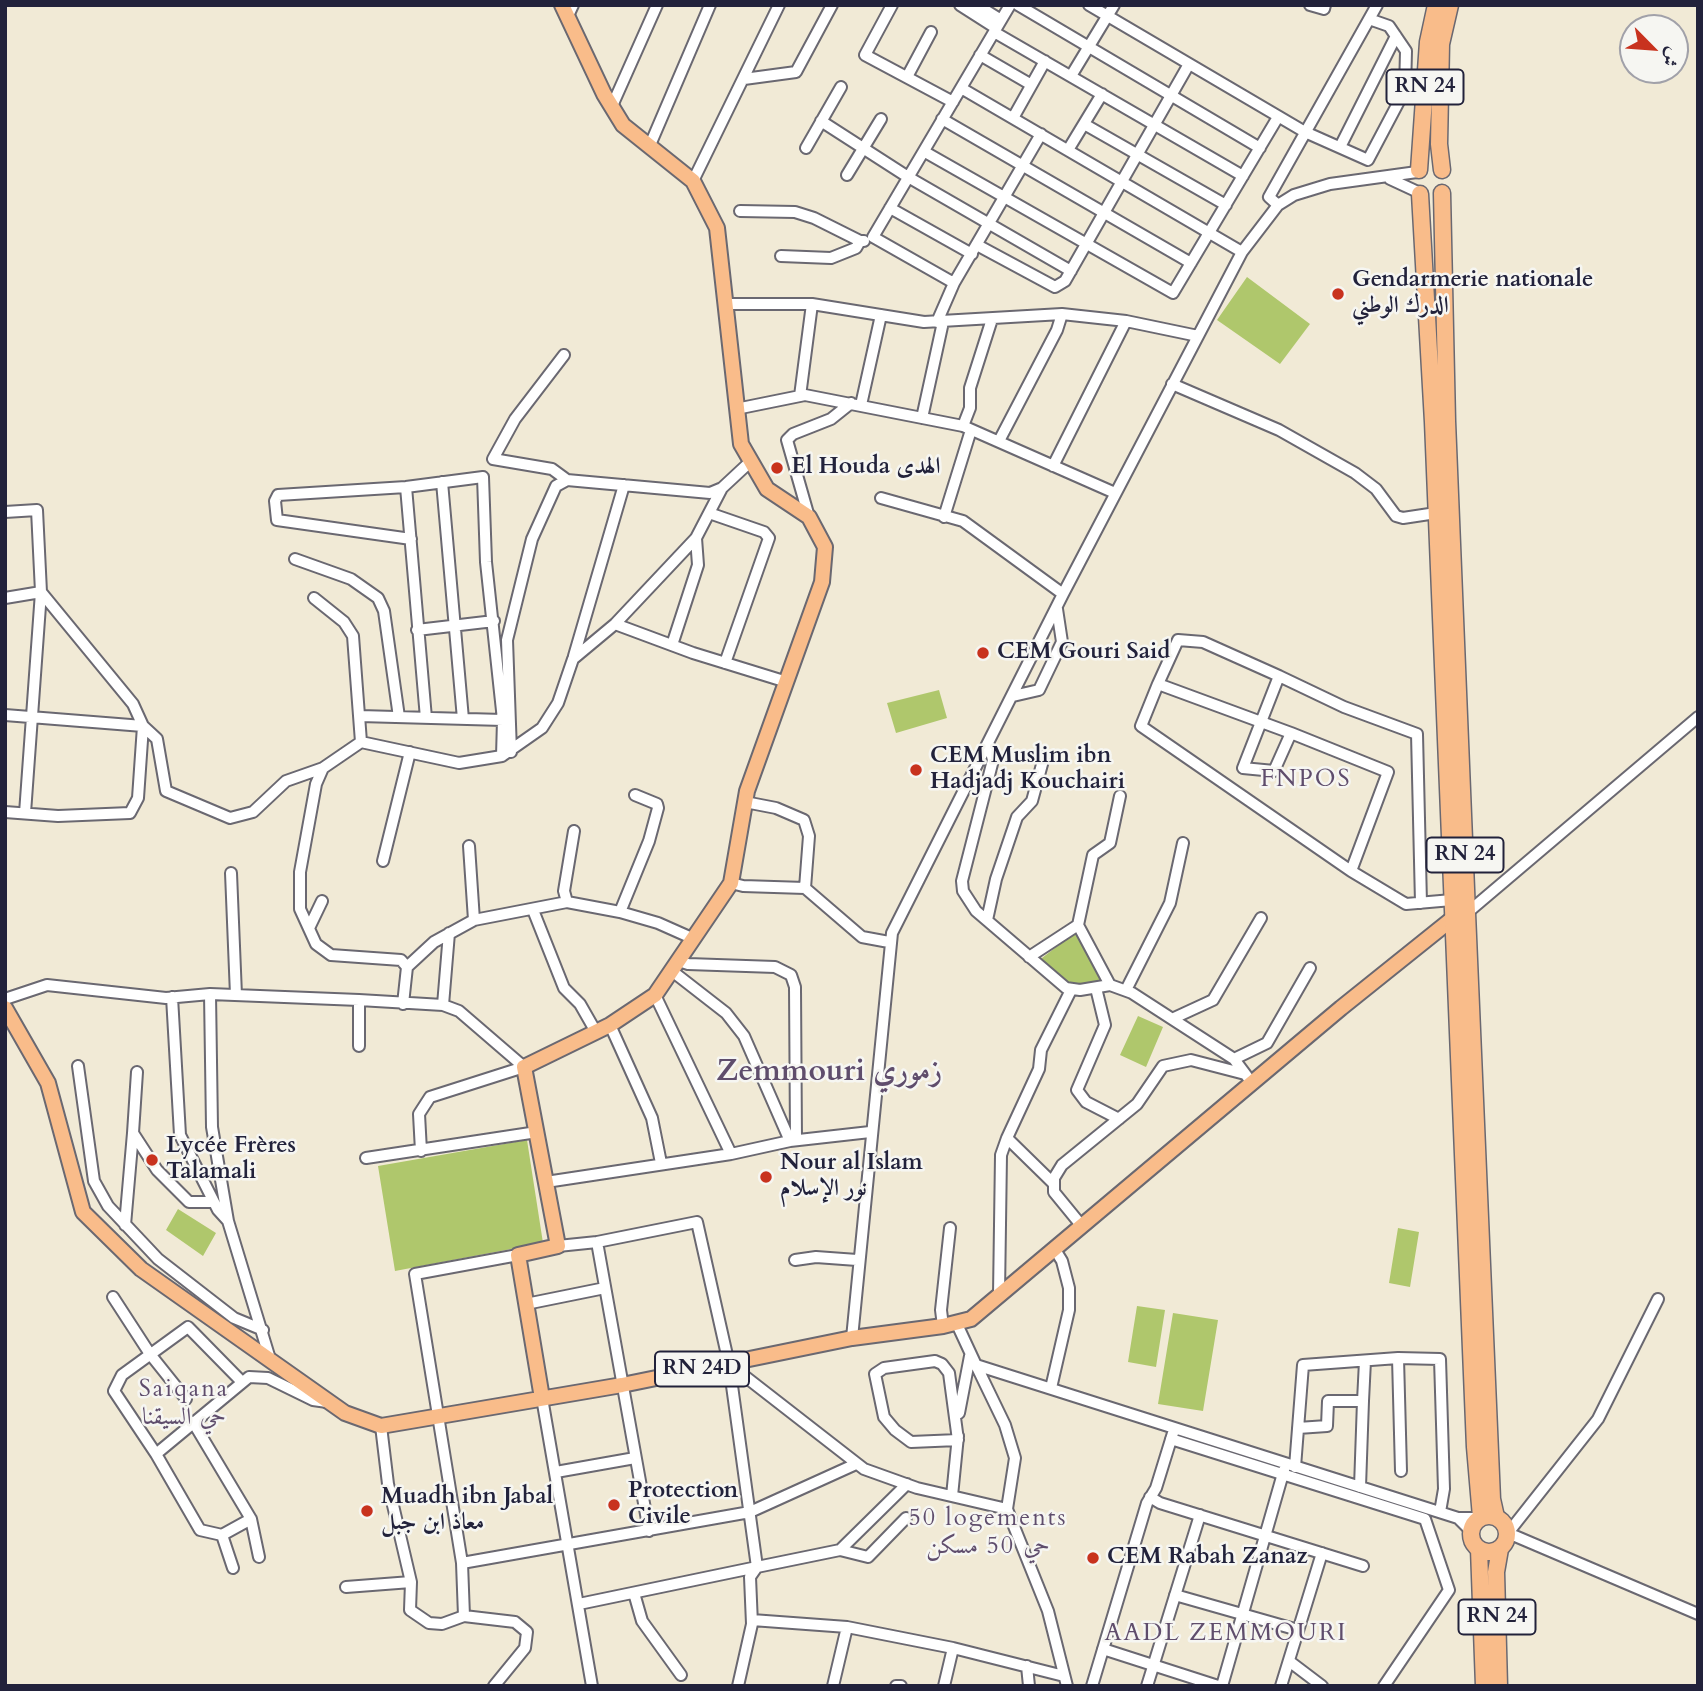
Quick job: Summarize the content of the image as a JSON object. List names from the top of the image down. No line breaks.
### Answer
{"streets":{"highway":["RN 24"],"main road":["RN 24D"]},"crossings":[["RN 24","RN 24D"]],"districts":["FNPOS","Zemmouri زموري","Saiqana حي السيقنا","50 logements حي 50 مسكن","AADL ZEMMOURI"],"places":["Gendarmerie nationale الدرك الوطني","El Houda الهدى","CEM Gouri Said","CEM Muslim ibn Hadjadj Kouchairi","Lycée Frères Talamali","Nour al Islam نور الإسلام","Protection Civile","Muadh ibn Jabal معاذ ابن جبل","CEM Rabah Zanaz"],"north":"bottom right"}
